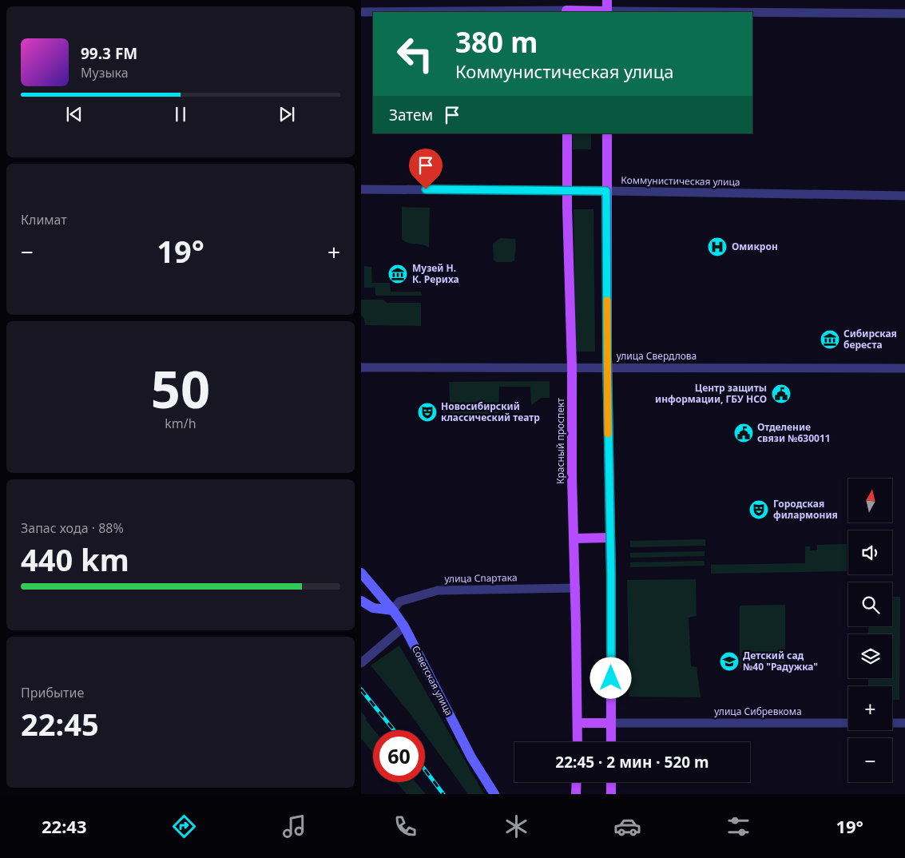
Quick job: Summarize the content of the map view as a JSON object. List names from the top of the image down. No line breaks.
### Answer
{"streets":{"main road":["Красный проспект"],"street":["Коммунистическая улица","улица Свердлова","улица Спартака","Советская улица","улица Сибревкома"]},"crossings":[["Коммунистическая улица","Красный проспект"],["улица Свердлова","Красный проспект"],["Красный проспект","улица Спартака"],["улица Спартака","Советская улица"]],"places":{"hospital":["Омикрон"],"museum":["Музей Н. К. Рериха","Сибирская береста"],"public building":["Центр защиты информации, ГБУ НСО","Отделение связи №630011"],"theatre":["Новосибирский классический театр","Городская филармония"],"school or university":["Детский сад №40 \"Радужка\""]},"north":"top","page":{"turn":["380 m","Коммунистическая улица"],"song":["99.3 FM","Музыка"],"then":"Затем","tile":["Климат",["50","km/h"],["Запас хода · 88%","440 km"],["Прибытие","22:45"]],"heat":["−","19°","+"],"map_buttons":["+","−"],"limit":"60","trip":"22:45 · 2 мин · 520 m","tabs":["22:43","19°"]}}
